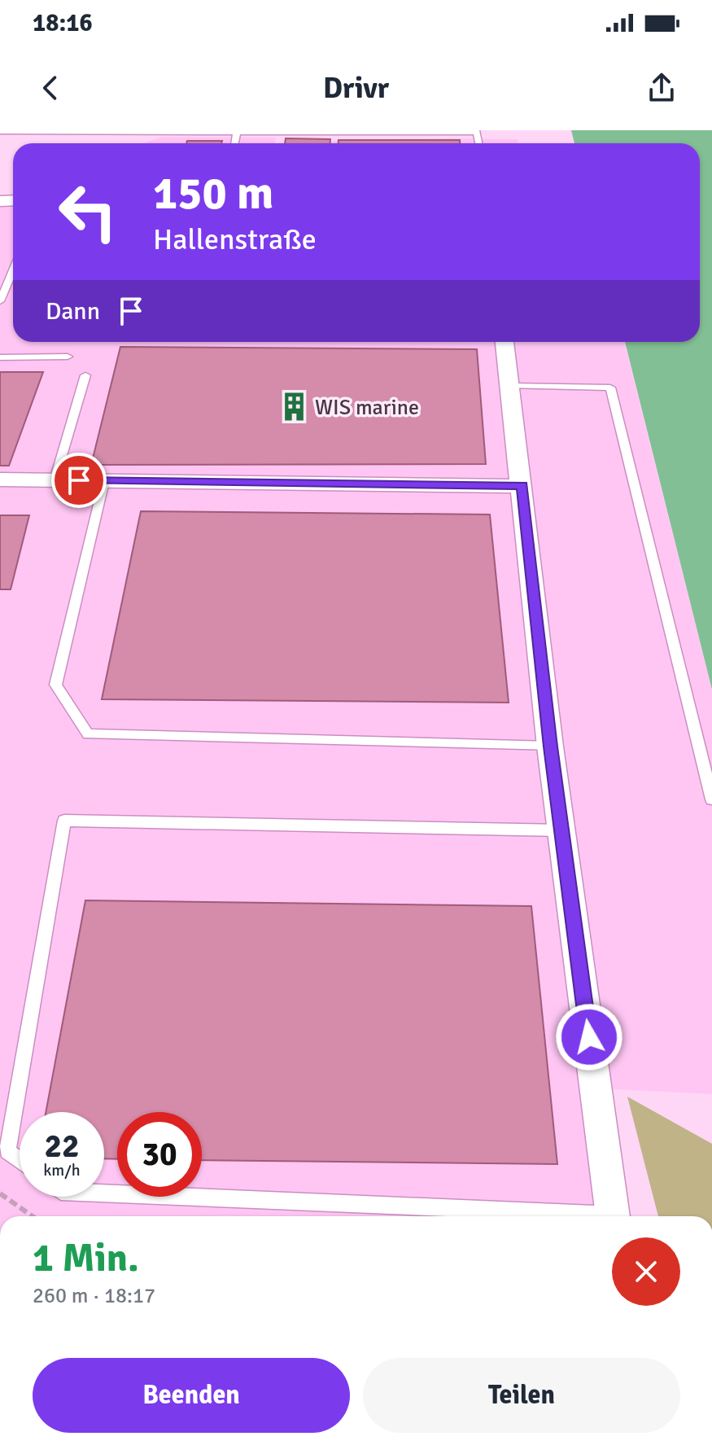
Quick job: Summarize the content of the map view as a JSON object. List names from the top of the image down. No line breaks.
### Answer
{"places":{"building":["WIS marine"]},"page":{"status":"18:16","header":"Drivr","turn":["150 m","Hallenstraße"],"then":"Dann","speed":"22 km/h","limit":"30","heading":["1 Min.","260 m · 18:17"],"buttons":["Beenden","Teilen"]}}
